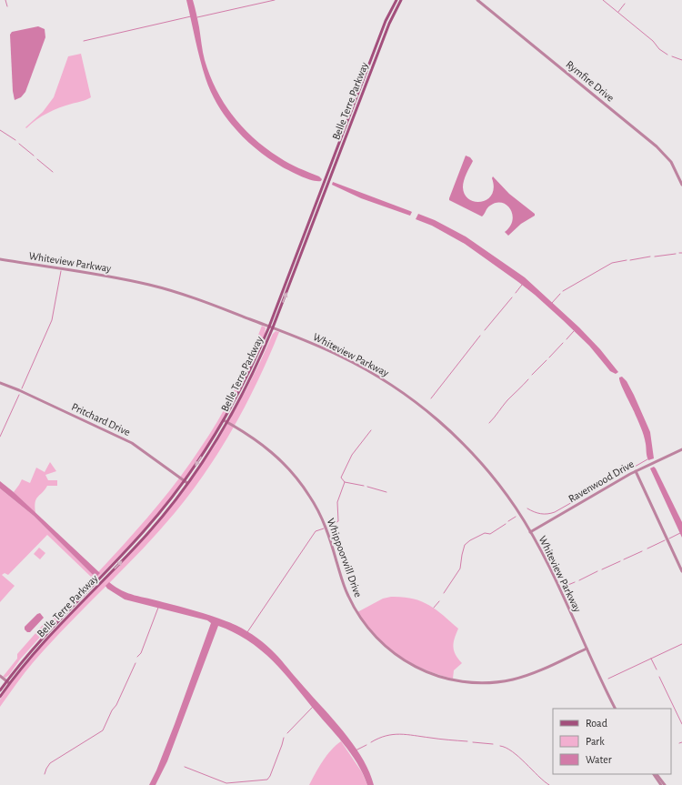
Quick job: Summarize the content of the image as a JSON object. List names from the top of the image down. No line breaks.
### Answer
{"streets":{"main road":["Belle Terre Parkway"],"street":["Rymfire Drive","Whiteview Parkway","Pritchard Drive","Ravenwood Drive","Whippoorwill Drive"]},"crossings":[["Belle Terre Parkway","Whiteview Parkway"],["Belle Terre Parkway","Pritchard Drive"],["Belle Terre Parkway","Whippoorwill Drive"],["Whiteview Parkway","Ravenwood Drive"],["Whiteview Parkway","Whippoorwill Drive"]],"legend":["Road","Park","Water"]}
